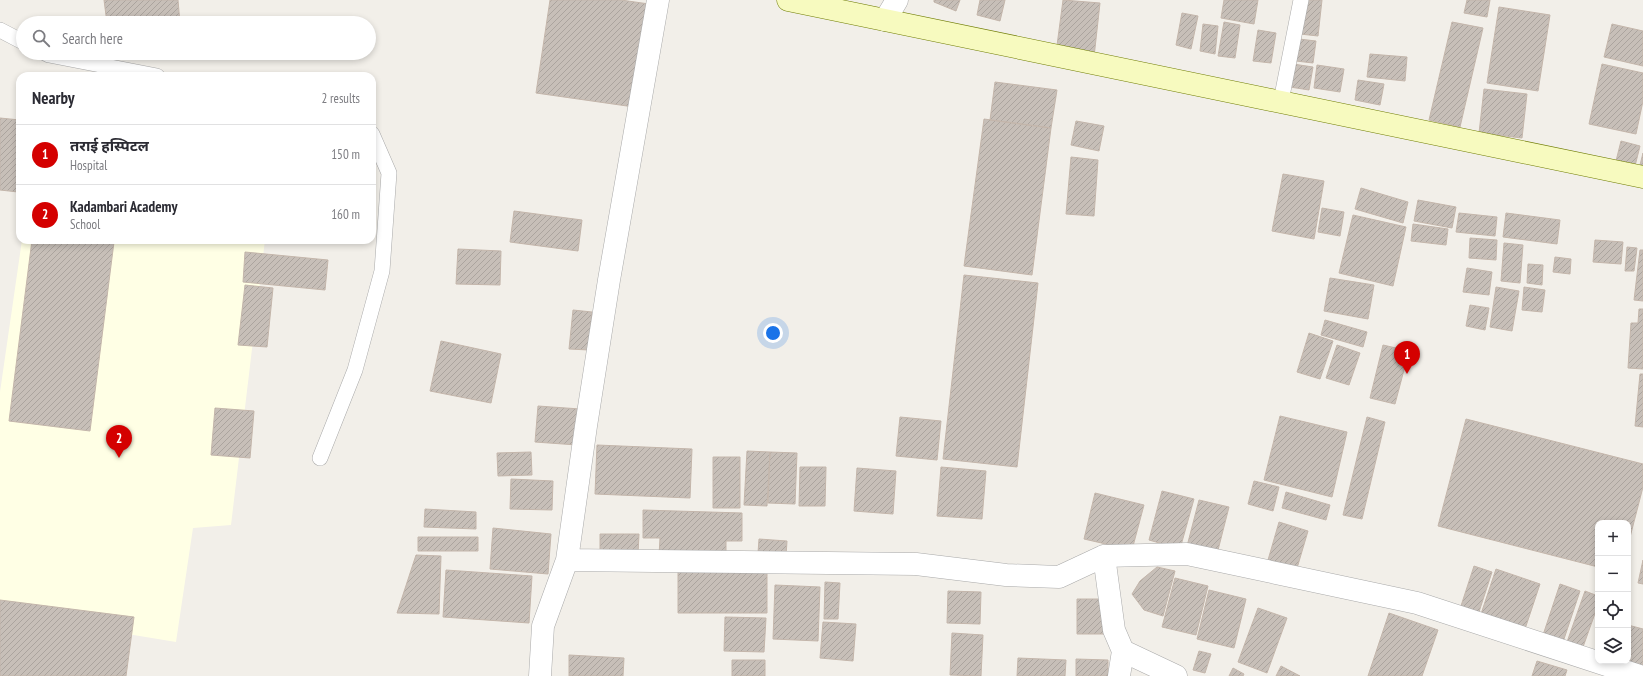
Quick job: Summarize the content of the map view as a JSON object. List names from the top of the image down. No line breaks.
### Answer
{"page":{"search":"Search here","heading":["Nearby","2 results"],"list":[{"mark":"1","name":"तराई हस्पिटल","note":"Hospital","value":"150 m"},{"mark":"2","name":"Kadambari Academy","note":"School","value":"160 m"}],"pins":["1","2"],"map_buttons":["+","−"]}}
